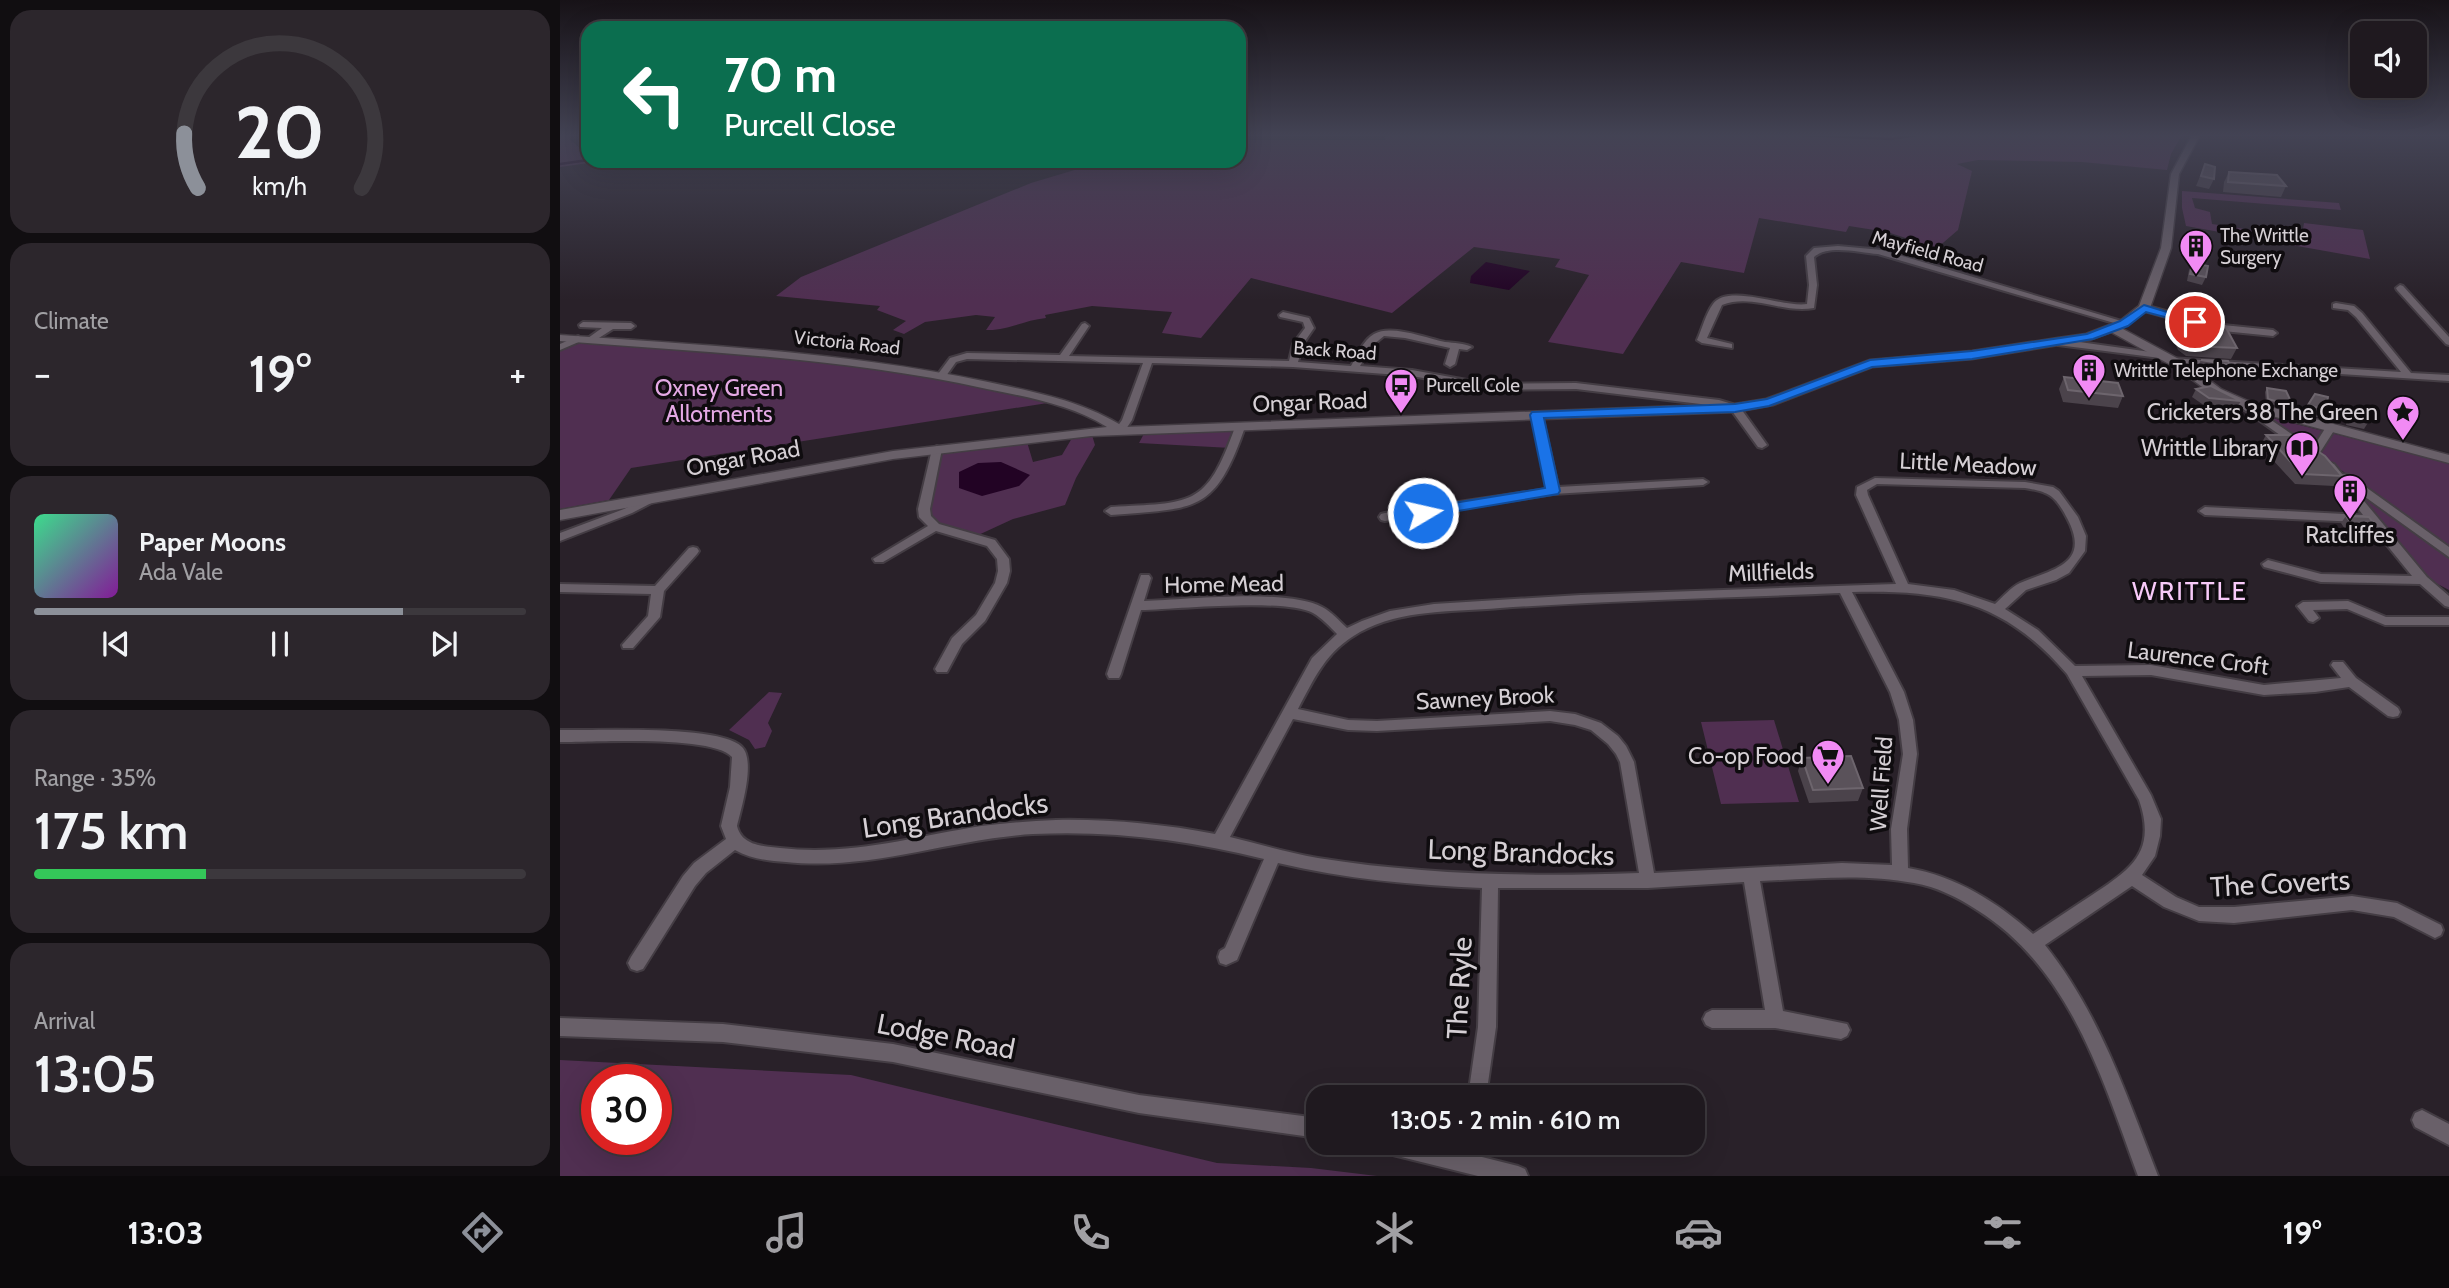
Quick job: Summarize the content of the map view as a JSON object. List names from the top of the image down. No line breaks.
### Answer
{"streets":{"street":["Mayfield Road","Victoria Road","Back Road","Ongar Road","Little Meadow","Millfields","Home Mead","Laurence Croft","Sawney Brook","Well Field","Long Brandocks","The Coverts","The Ryle","Lodge Road"]},"crossings":[["Mayfield Road","Ongar Road"],["Victoria Road","Back Road"],["Victoria Road","Ongar Road"],["Back Road","Ongar Road"],["Little Meadow","Millfields"],["Millfields","Home Mead"],["Millfields","Laurence Croft"],["Millfields","Sawney Brook"],["Millfields","Well Field"],["Millfields","Long Brandocks"],["Millfields","The Coverts"],["Sawney Brook","Long Brandocks"],["Well Field","Long Brandocks"],["Long Brandocks","The Ryle"]],"districts":["WRITTLE"],"parks":["Oxney Green Allotments"],"places":{"building":["The Writtle Surgery","Writtle Telephone Exchange","Ratcliffes"],"bus stop":["Purcell Cole"],"place":["Cricketers 38 The Green"],"library":["Writtle Library"],"supermarket":["Co-op Food"]},"page":{"turn":["70 m","Purcell Close"],"tile":["Climate",["Range · 35%","175 km"],["Arrival","13:05"]],"heat":["−","19°","+"],"song":["Paper Moons","Ada Vale"],"limit":"30","trip":"13:05 · 2 min · 610 m","tabs":["13:03","19°"],"gauge":["20","km/h"]}}
